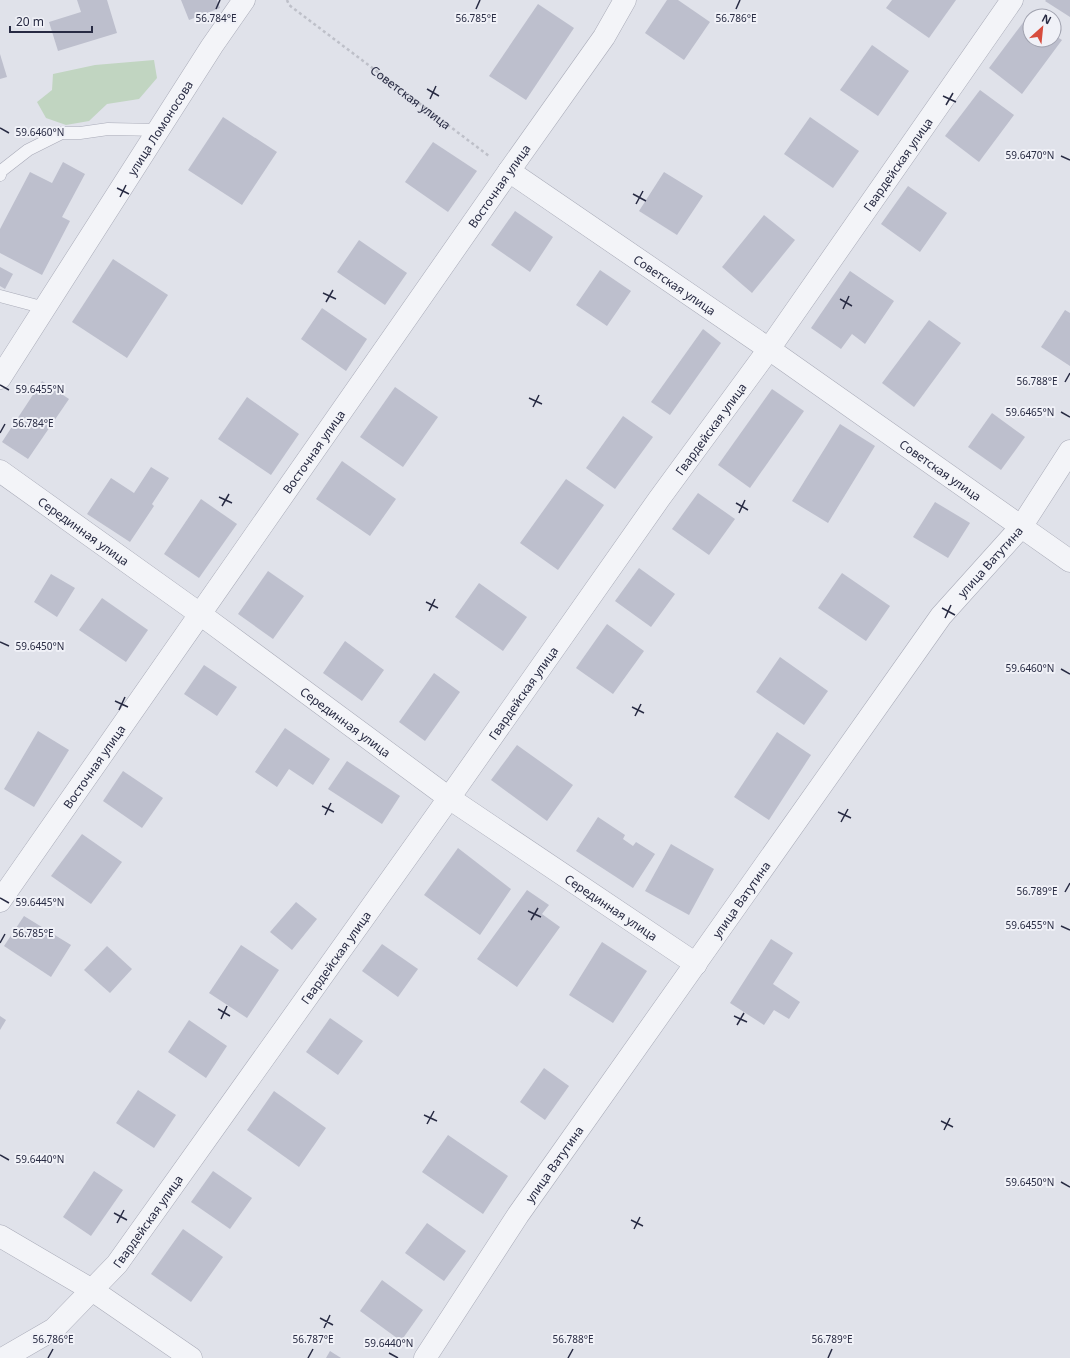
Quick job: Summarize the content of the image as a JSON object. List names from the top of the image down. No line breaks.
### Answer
{"streets":{"street":["Советская улица","улица Ломоносова","Гвардейская улица","Восточная улица","Серединная улица","улица Ватутина"]},"crossings":[["Советская улица","Гвардейская улица"],["Советская улица","Восточная улица"],["Советская улица","улица Ватутина"],["Гвардейская улица","Серединная улица"],["Восточная улица","Серединная улица"],["Серединная улица","улица Ватутина"]],"scale_bar":"20 m","north":"top right","coordinates":["56.784°E","56.785°E","56.786°E","59.6460°N","59.6470°N","56.788°E","59.6455°N","59.6465°N","59.6450°N","56.789°E","59.6445°N","59.6440°N","56.787°E"]}
